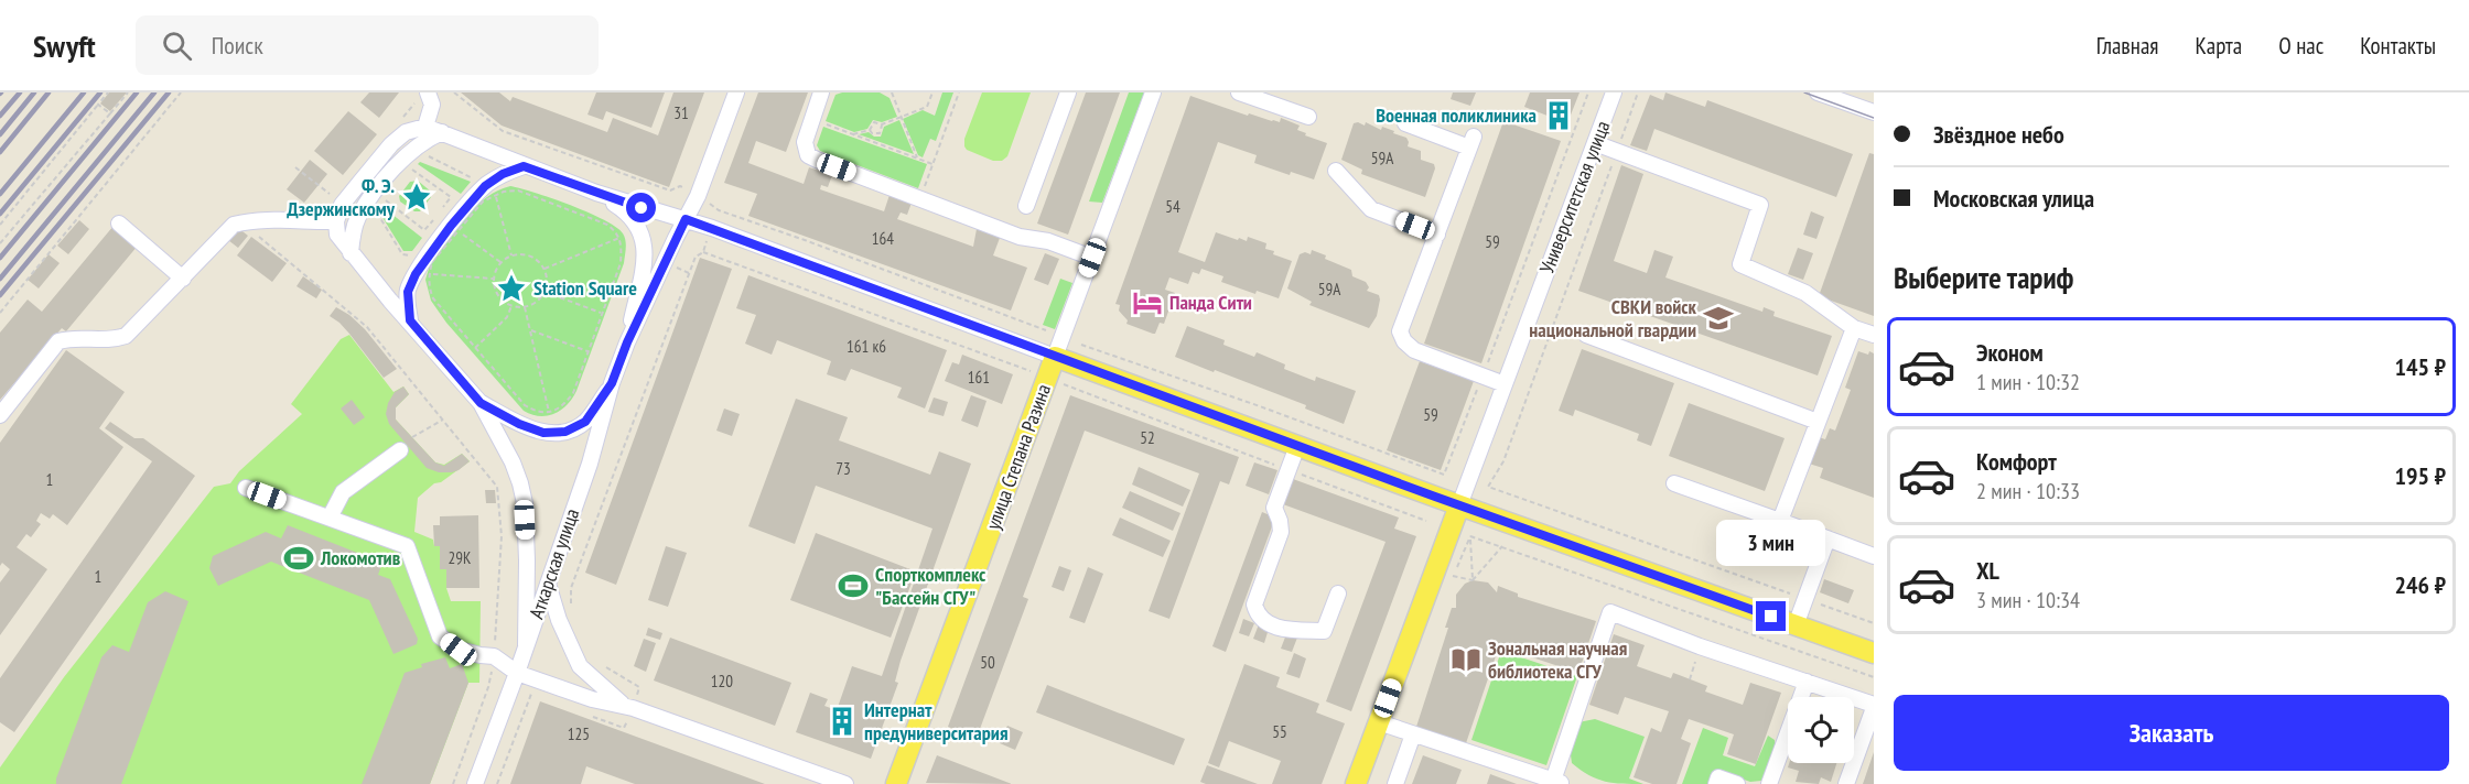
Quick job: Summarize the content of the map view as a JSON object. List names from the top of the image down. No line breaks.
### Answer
{"streets":{"main road":["Университетская улица","улица Степана Разина"],"street":["Аткарская улица"]},"places":{"building":["Военная поликлиника","Интернат предуниверситария"],"place":["Ф. Э. Дзержинскому","Station Square"],"hotel":["Панда Сити"],"school or university":["СВКИ войск национальной гвардии"],"sports":["Локомотив","Спорткомплекс \"Бассейн СГУ\""],"library":["Зональная научная библиотека СГУ"]},"house_numbers":["31","59А","54","164","59","59А","161 к6","161","59","52","73","1","29К","1","50","120","55","125"],"page":{"header":"Swyft","search":"Поиск","nav":["Главная","Карта","О нас","Контакты"],"banner":["Звёздное небо","Московская улица"],"heading":"Выберите тариф","list":[{"name":"Эконом","note":"1 мин · 10:32","value":"145 ₽"},{"name":"Комфорт","note":"2 мин · 10:33","value":"195 ₽"},{"name":"XL","note":"3 мин · 10:34","value":"246 ₽"}],"bubble":"3 мин","buttons":"Заказать"}}
